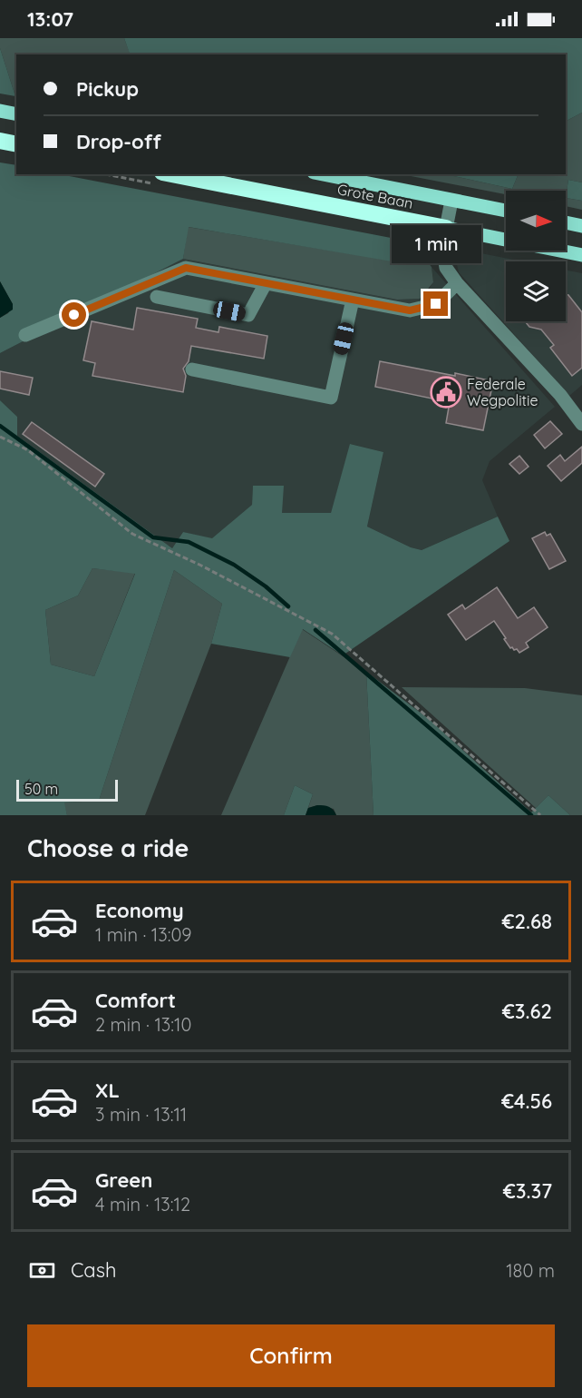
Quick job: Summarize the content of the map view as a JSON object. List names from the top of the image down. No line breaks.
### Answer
{"streets":{"highway":["Grote Baan"]},"places":{"public building":["Federale Wegpolitie"]},"scale_bar":"50 m","north":"right","page":{"status":"13:07","banner":["Pickup","Drop-off"],"bubble":"1 min","scale":"50 m","heading":"Choose a ride","list":[{"name":"Economy","note":"1 min · 13:09","value":"€2.68"},{"name":"Comfort","note":"2 min · 13:10","value":"€3.62"},{"name":"XL","note":"3 min · 13:11","value":"€4.56"},{"name":"Green","note":"4 min · 13:12","value":"€3.37"}],"pay":["Cash","180 m"],"buttons":"Confirm"}}
